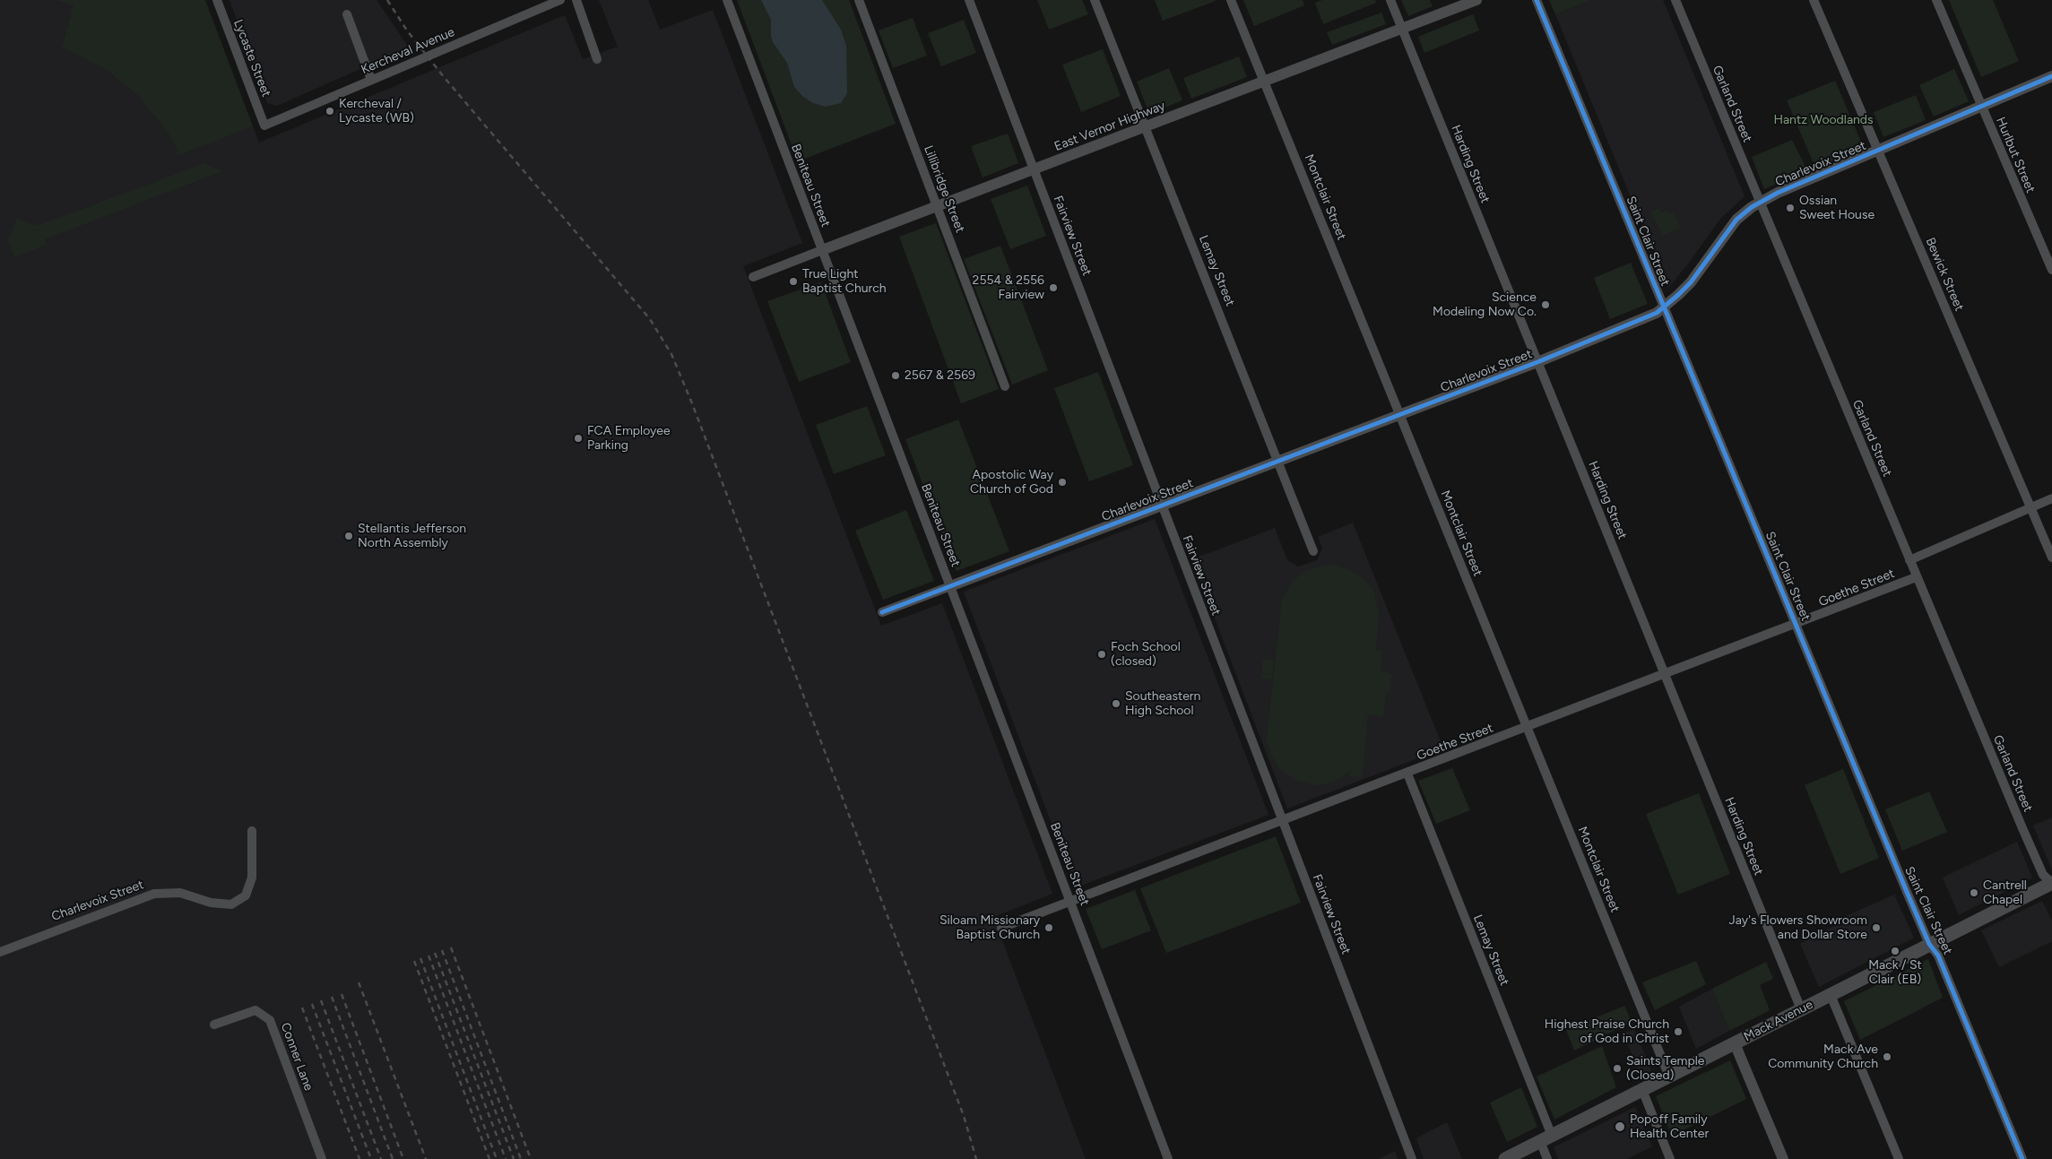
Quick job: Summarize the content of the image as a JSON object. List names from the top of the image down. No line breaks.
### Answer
{"streets":{"main road":["Mack Avenue"],"street":["Kercheval Avenue","Lycaste Street","Garland Street","East Vernor Highway","Hurlbut Street","Harding Street","Charlevoix Street","Beniteau Street","Lillibridge Street","Montclair Street","Fairview Street","Saint Clair Street","Lemay Street","Bewick Street","Goethe Street","Conner Lane"]},"crossings":[["Kercheval Avenue","Lycaste Street"],["Garland Street","Charlevoix Street"],["Garland Street","Goethe Street"],["Garland Street","Mack Avenue"],["East Vernor Highway","Harding Street"],["East Vernor Highway","Beniteau Street"],["East Vernor Highway","Lillibridge Street"],["East Vernor Highway","Montclair Street"],["East Vernor Highway","Fairview Street"],["East Vernor Highway","Lemay Street"],["Hurlbut Street","Charlevoix Street"],["Harding Street","Charlevoix Street"],["Harding Street","Goethe Street"],["Harding Street","Mack Avenue"],["Charlevoix Street","Beniteau Street"],["Charlevoix Street","Montclair Street"],["Charlevoix Street","Fairview Street"],["Charlevoix Street","Saint Clair Street"],["Charlevoix Street","Lemay Street"],["Charlevoix Street","Bewick Street"],["Beniteau Street","Goethe Street"],["Montclair Street","Goethe Street"],["Montclair Street","Mack Avenue"],["Fairview Street","Goethe Street"],["Saint Clair Street","Goethe Street"],["Saint Clair Street","Mack Avenue"],["Lemay Street","Goethe Street"],["Lemay Street","Mack Avenue"]],"parks":["Hantz Woodlands"],"places":["Kercheval / Lycaste (WB)","Ossian Sweet House","True Light Baptist Church","2554 & 2556 Fairview","Science Modeling Now Co.","2567 & 2569","FCA Employee Parking","Apostolic Way Church of God","Stellantis Jefferson North Assembly","Foch School (closed)","Southeastern High School","Cantrell Chapel","Siloam Missionary Baptist Church","Jay's Flowers Showroom and Dollar Store","Mack / St Clair (EB)","Highest Praise Church of God in Christ","Mack Ave Community Church","Saints Temple (Closed)","Popoff Family Health Center"]}
